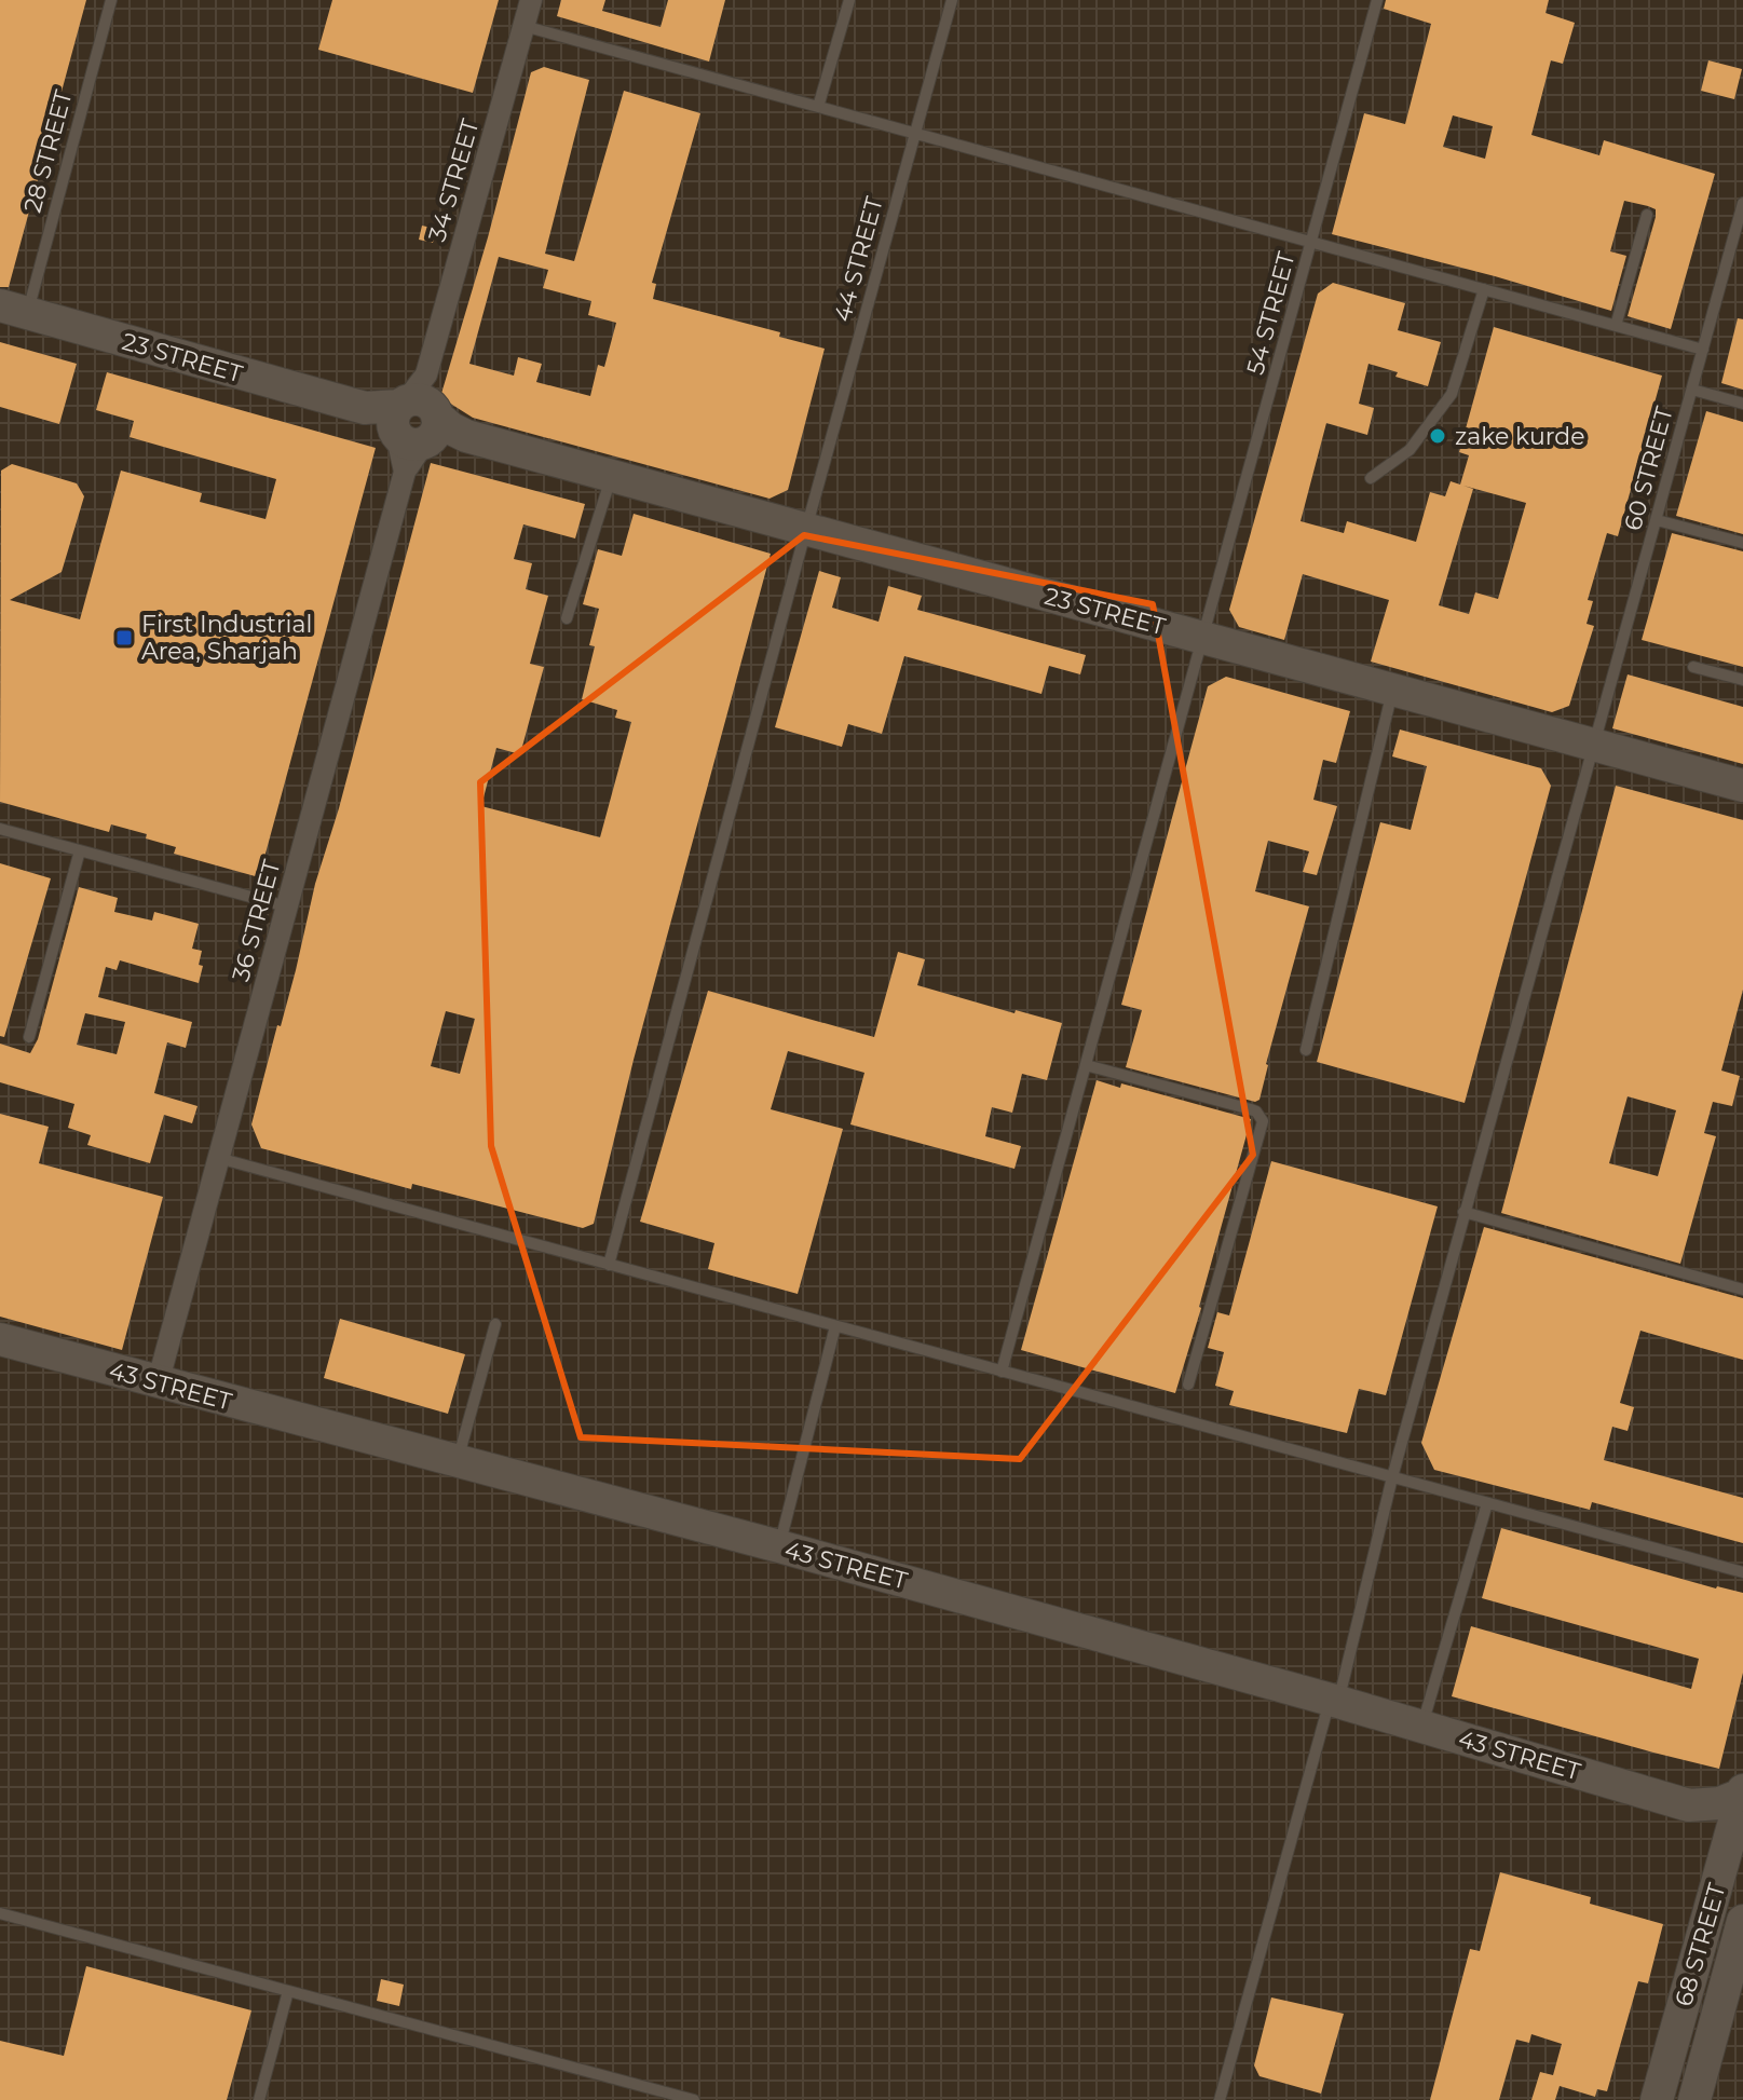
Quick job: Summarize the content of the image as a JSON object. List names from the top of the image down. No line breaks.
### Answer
{"streets":{"street":["34 STREET","23 STREET","36 STREET","43 STREET","68 STREET"],"lane":["28 STREET","44 STREET","54 STREET","60 STREET"]},"crossings":[["28 STREET","23 STREET"],["34 STREET","23 STREET"],["34 STREET","36 STREET"],["44 STREET","23 STREET"],["54 STREET","23 STREET"],["23 STREET","60 STREET"],["23 STREET","36 STREET"],["60 STREET","43 STREET"],["36 STREET","43 STREET"],["43 STREET","68 STREET"]],"places":{"other":["zake kurde"],"transit":["First Industrial Area, Sharjah"]}}
